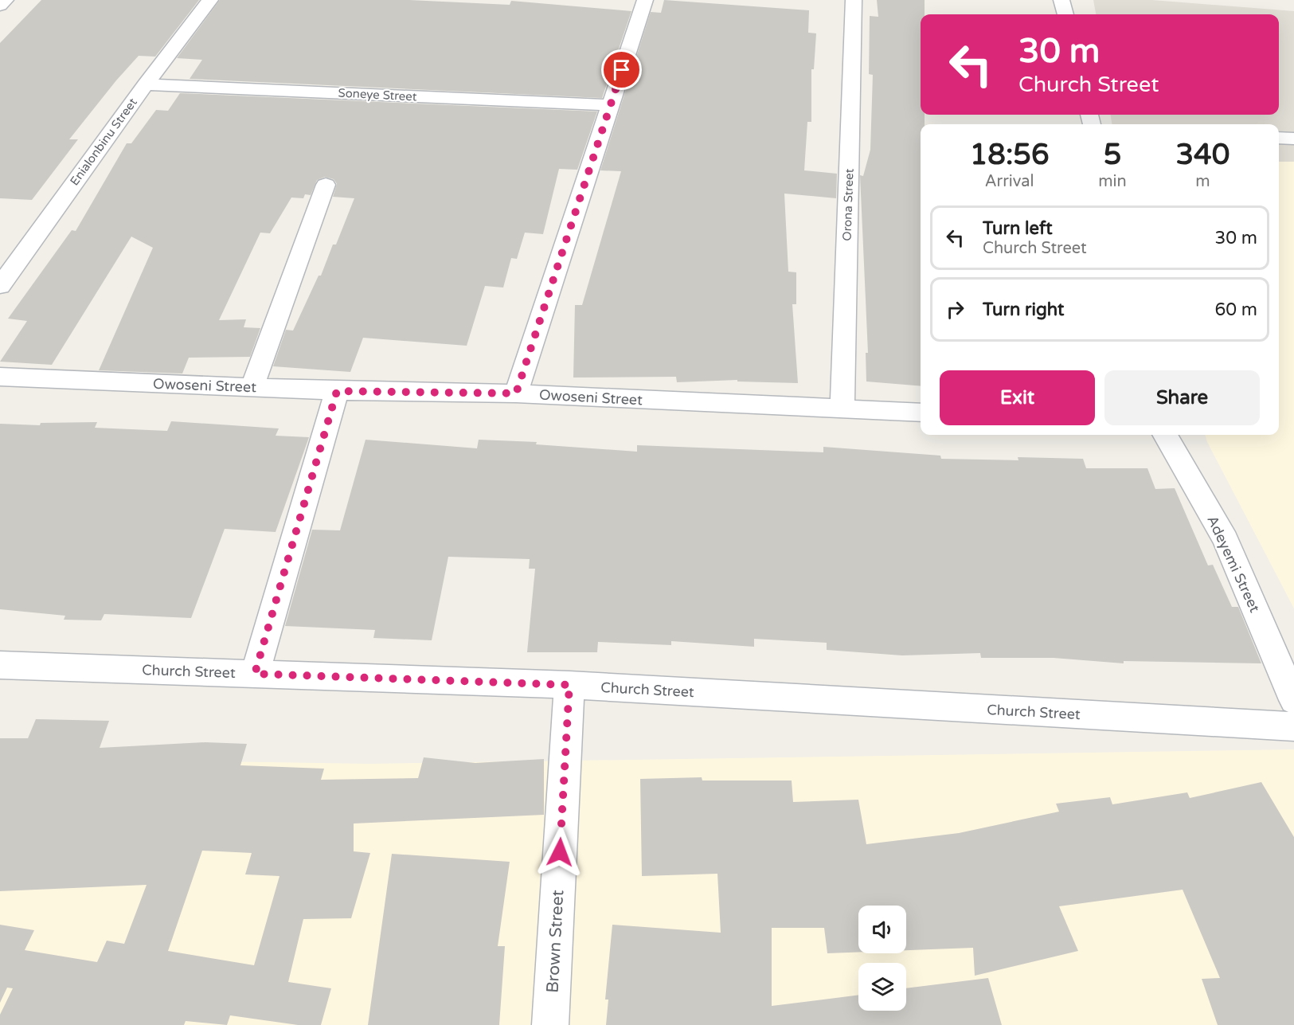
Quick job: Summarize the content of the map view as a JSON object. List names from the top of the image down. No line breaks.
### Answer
{"streets":{"street":["Soneye Street","Enialonbinu Street","Orona Street","Owoseni Street","Adeyemi Street","Church Street","Brown Street"]},"crossings":[["Soneye Street","Enialonbinu Street"],["Orona Street","Owoseni Street"],["Church Street","Brown Street"]],"page":{"turn":["30 m","Church Street"],"eta":["18:56","Arrival","5","min","340","m"],"list":[{"name":"Turn left","note":"Church Street","value":"30 m"},{"name":"Turn right","value":"60 m"}],"buttons":["Exit","Share"]}}
